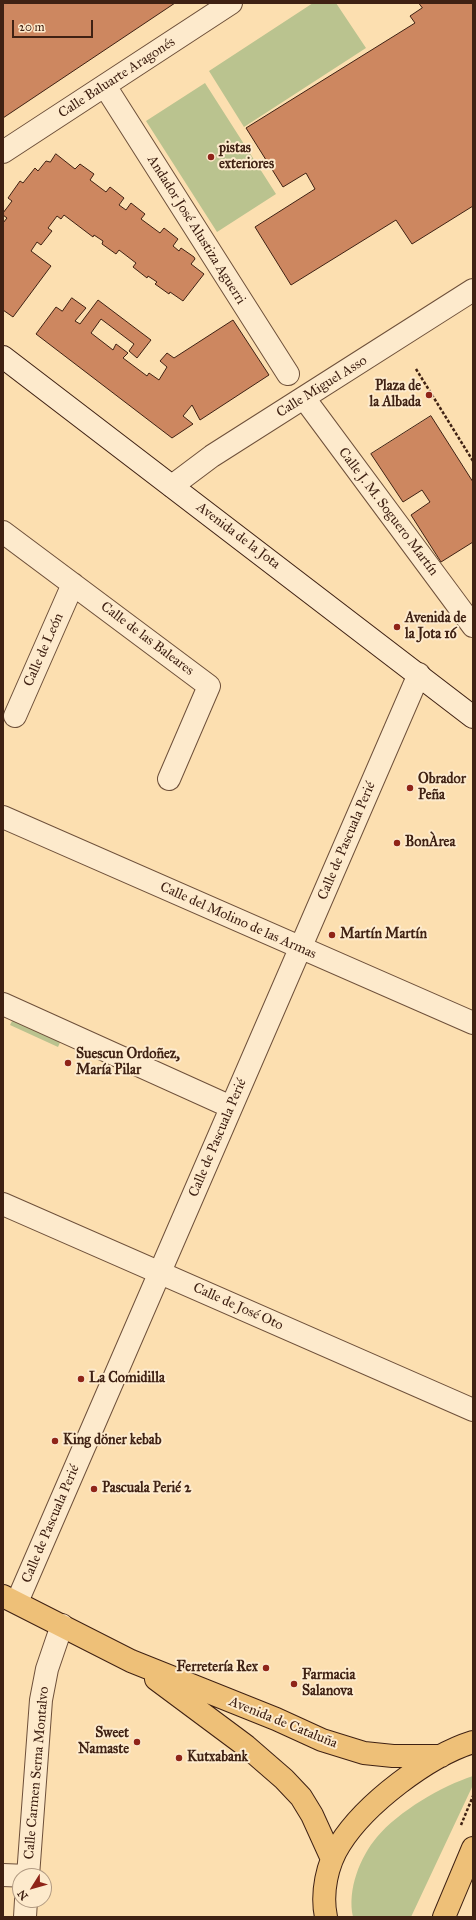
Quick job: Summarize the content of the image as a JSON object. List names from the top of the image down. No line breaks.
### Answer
{"streets":{"main road":["Avenida de Cataluña"],"street":["Calle Baluarte Aragonés","Andador José Alustiza Aguerri","Calle Miguel Asso","Calle J. M. Soguero Martín","Avenida de la Jota","Calle de las Baleares","Calle de León","Calle de Pascuala Perié","Calle del Molino de las Armas","Calle de José Oto","Calle Carmen Serna Montalvo"]},"crossings":[["Calle Baluarte Aragonés","Andador José Alustiza Aguerri"],["Calle Miguel Asso","Calle J. M. Soguero Martín"],["Calle Miguel Asso","Avenida de la Jota"],["Avenida de la Jota","Calle de Pascuala Perié"],["Calle de las Baleares","Calle de León"],["Calle de Pascuala Perié","Calle del Molino de las Armas"],["Calle de Pascuala Perié","Calle de José Oto"],["Calle de Pascuala Perié","Avenida de Cataluña"],["Avenida de Cataluña","Calle Carmen Serna Montalvo"]],"places":["pistas exteriores","Plaza de la Albada","Avenida de la Jota 16","Obrador Peña","BonÀrea","Martín Martín","Suescun Ordoñez, María Pilar","La Comidilla","King döner kebab","Pascuala Perié 2","Ferretería Rex","Farmacia Salanova","Sweet Namaste","Kutxabank"],"scale_bar":"20 m","north":"bottom left"}
